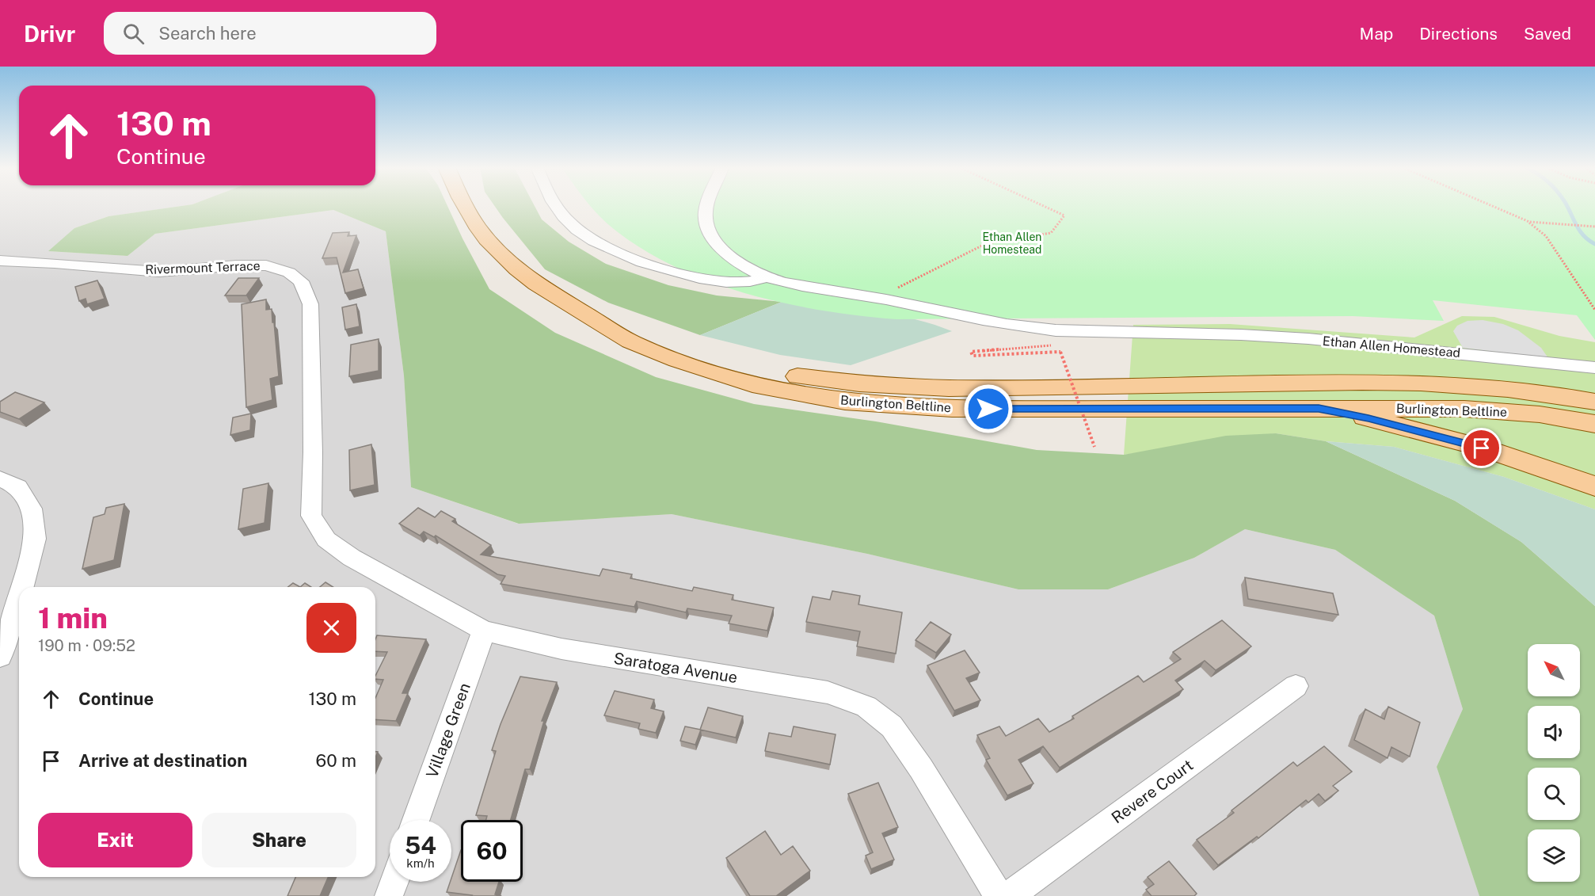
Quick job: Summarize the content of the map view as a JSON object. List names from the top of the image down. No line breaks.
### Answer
{"streets":{"main road":["Burlington Beltline"],"street":["Rivermount Terrace","Ethan Allen Homestead","Saratoga Avenue","Village Green","Revere Court"]},"crossings":[["Rivermount Terrace","Saratoga Avenue"],["Saratoga Avenue","Village Green"]],"parks":["Ethan Allen Homestead"],"north":"top left","page":{"header":"Drivr","search":"Search here","nav":["Map","Directions","Saved"],"turn":["130 m","Continue"],"heading":["1 min","190 m · 09:52"],"list":[{"name":"Continue","value":"130 m"},{"name":"Arrive at destination","value":"60 m"}],"buttons":["Exit","Share"],"speed":"54 km/h","limit":"60"}}
